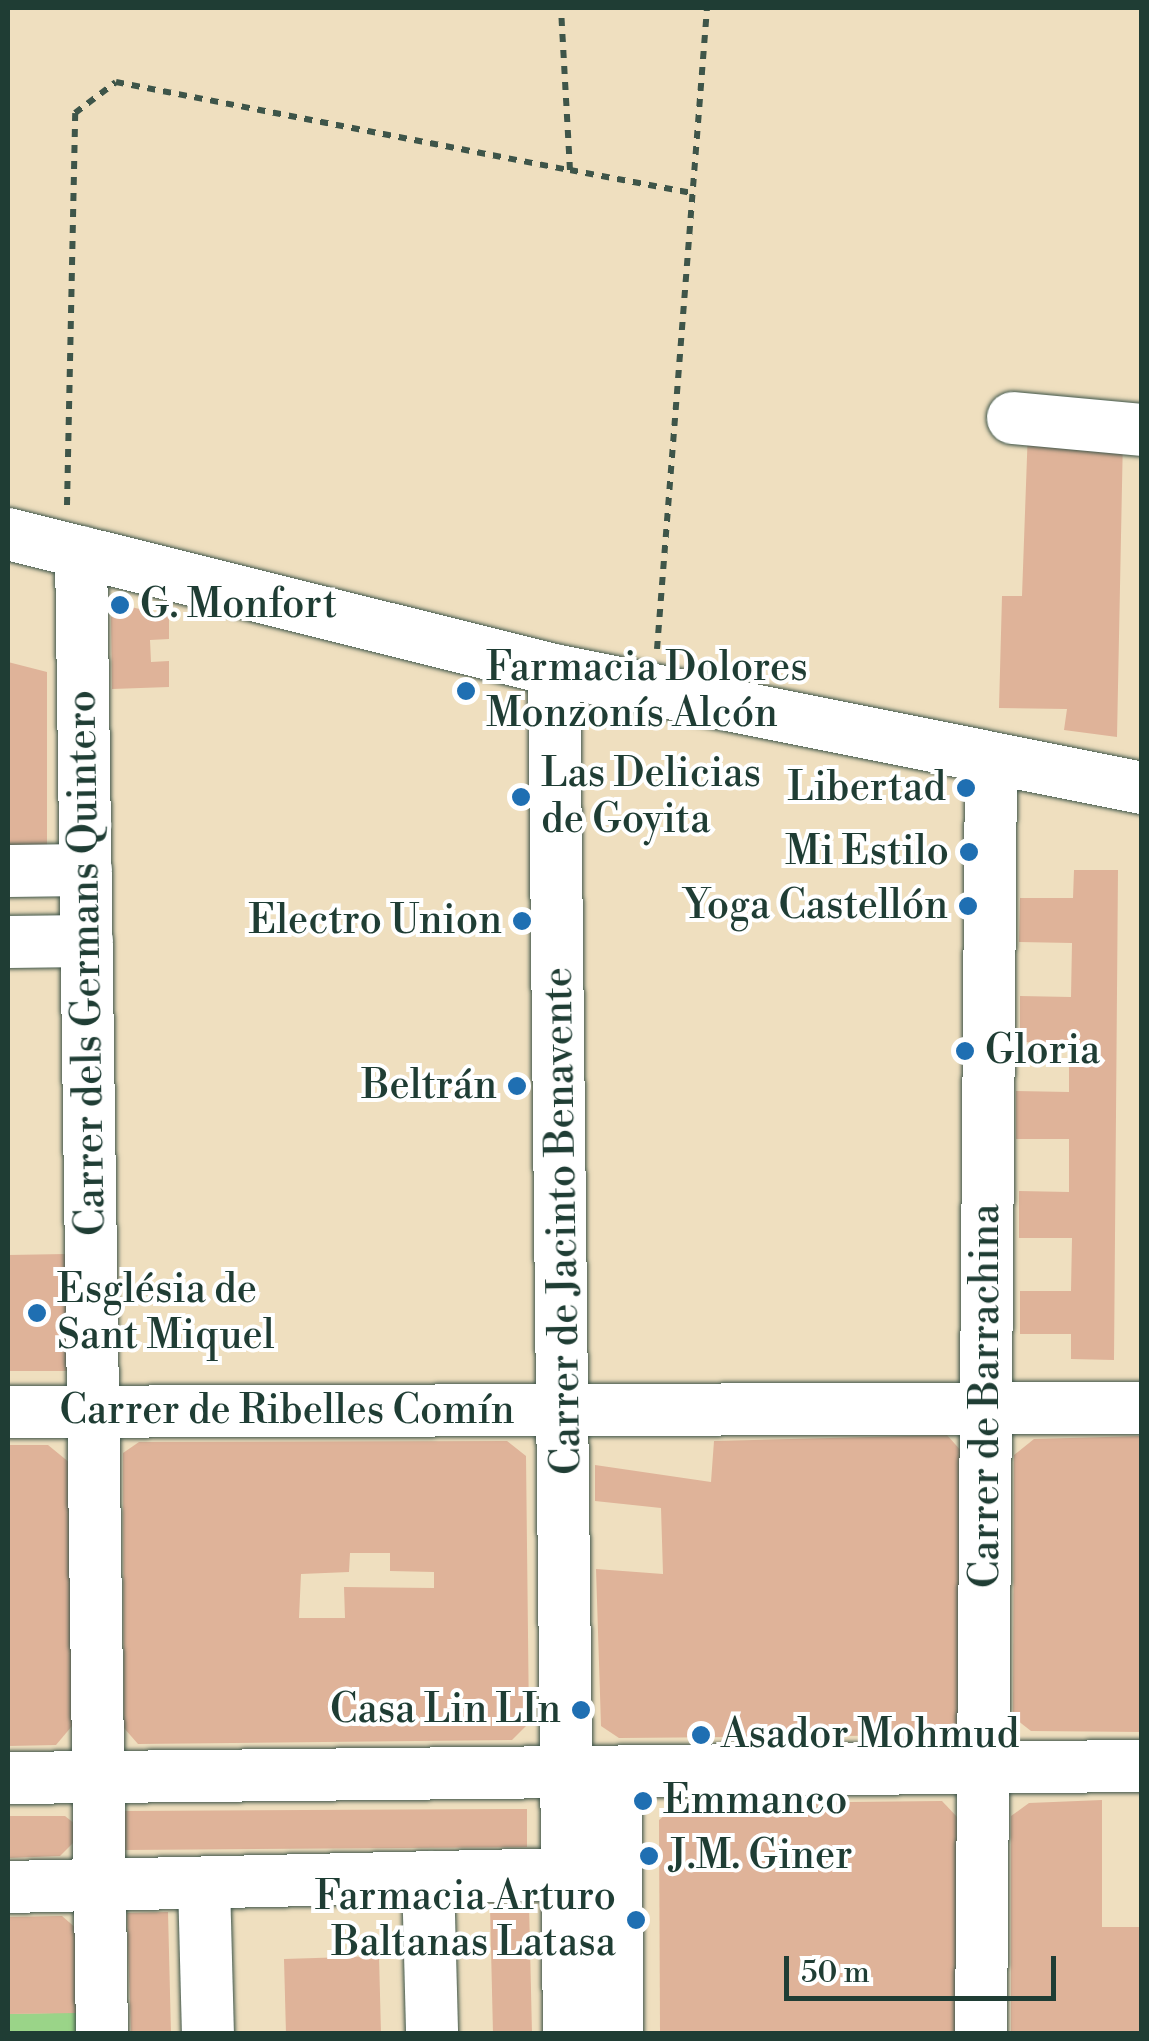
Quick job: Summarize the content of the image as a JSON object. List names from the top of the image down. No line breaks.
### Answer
{"streets":{"street":["Carrer dels Germans Quintero","Carrer de Jacinto Benavente","Carrer de Barrachina","Carrer de Ribelles Comín"]},"crossings":[["Carrer dels Germans Quintero","Carrer de Ribelles Comín"],["Carrer de Jacinto Benavente","Carrer de Ribelles Comín"],["Carrer de Barrachina","Carrer de Ribelles Comín"]],"places":["G. Monfort","Farmacia Dolores Monzonís Alcón","Libertad","Las Delicias de Goyita","Mi Estilo","Yoga Castellón","Electro Union","Gloria","Beltrán","Església de Sant Miquel","Casa Lin LIn","Asador Mohmud","Emmanco","J.M. Giner","Farmacia Arturo Baltanas Latasa"],"scale_bar":"50 m"}
